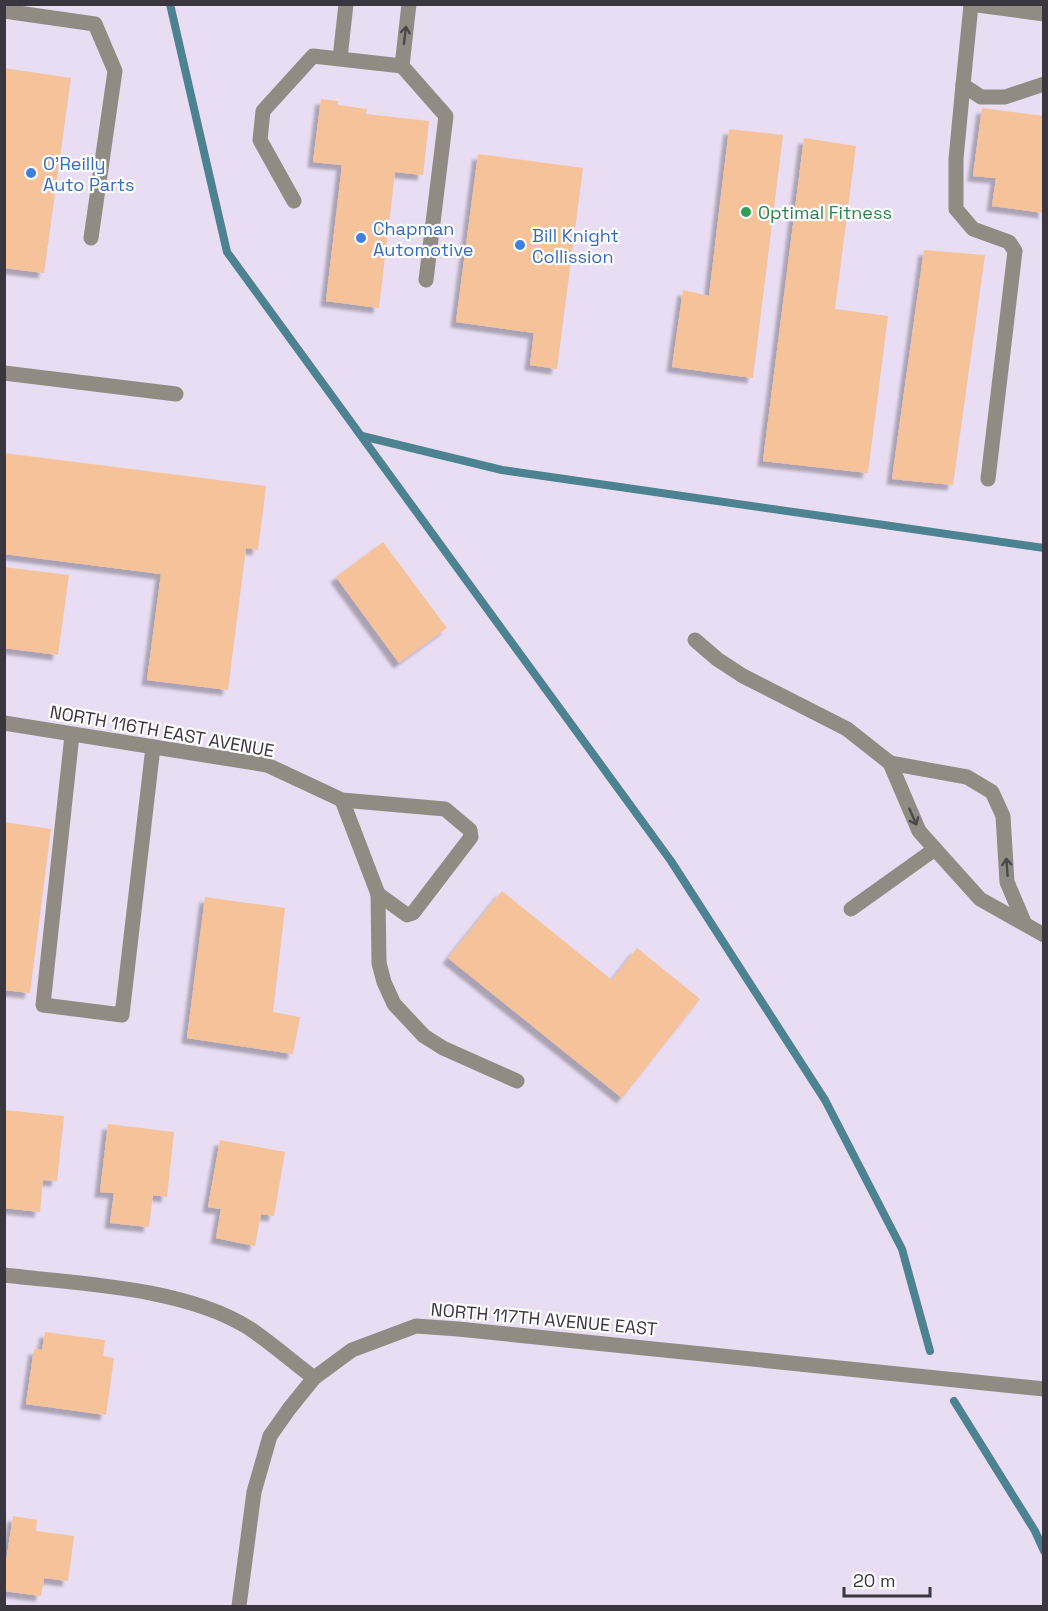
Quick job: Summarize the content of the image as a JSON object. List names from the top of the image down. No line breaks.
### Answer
{"streets":{"street":["NORTH 116TH EAST AVENUE","NORTH 117TH AVENUE EAST"]},"places":["O'Reilly Auto Parts","Optimal Fitness","Chapman Automotive","Bill Knight Collission"],"scale_bar":"20 m"}
